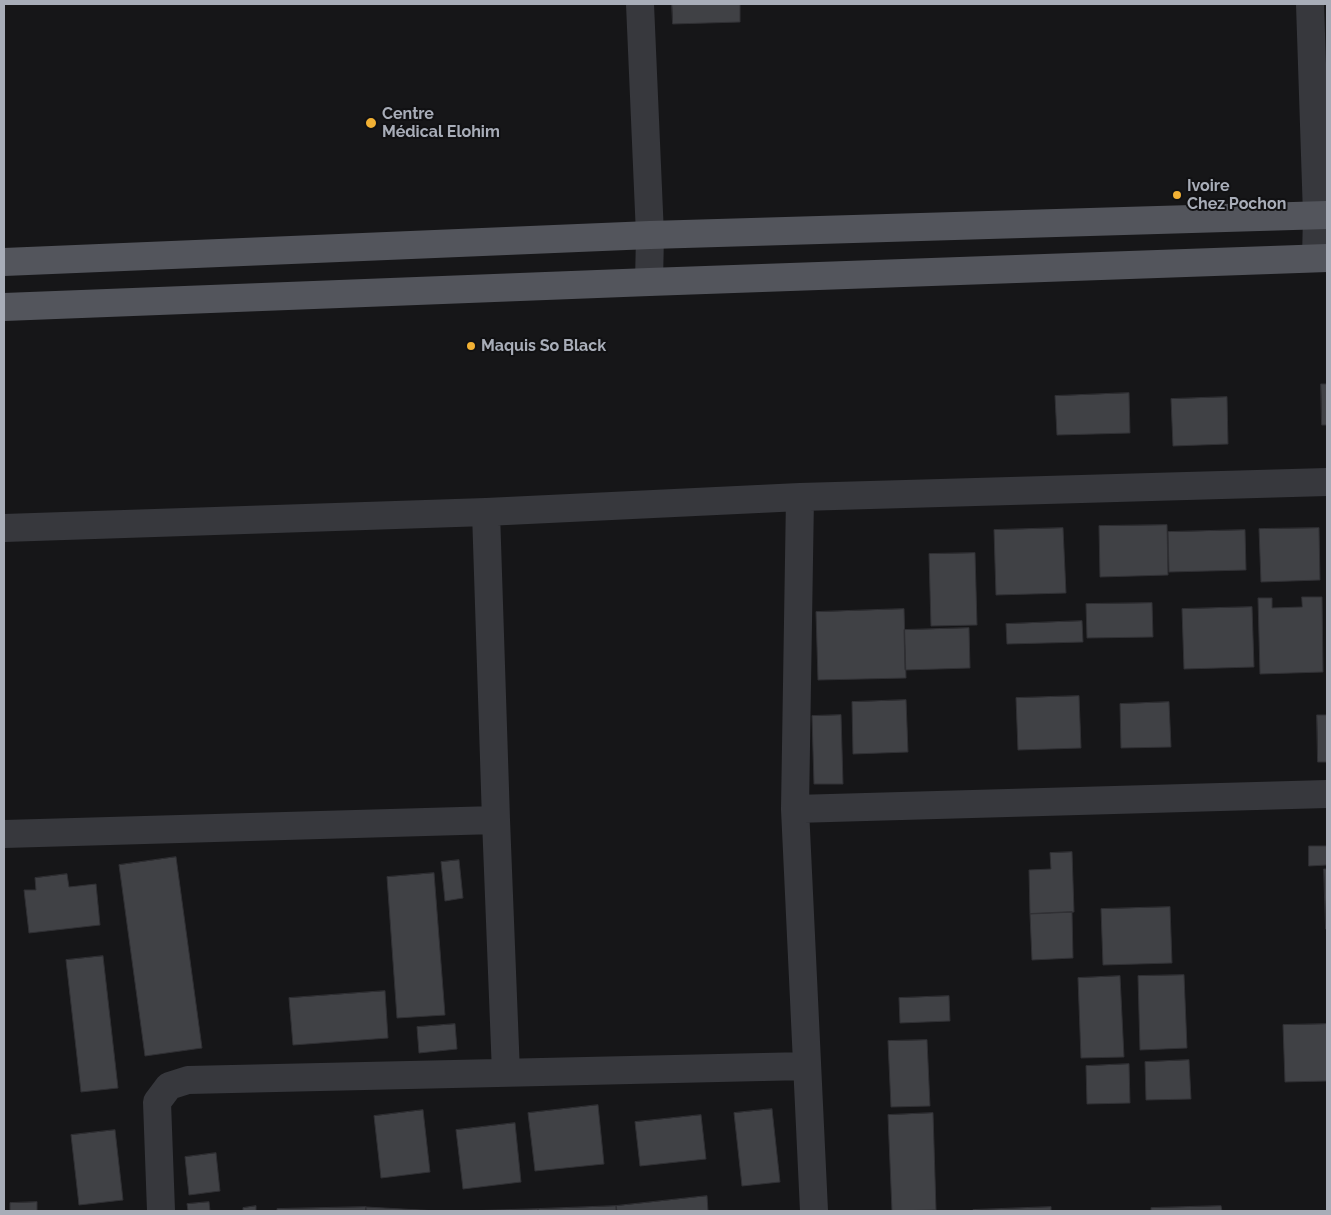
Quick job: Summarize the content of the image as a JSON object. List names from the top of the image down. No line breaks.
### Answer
{"places":["Centre Médical Elohim","Ivoire Chez Pochon","Maquis So Black"]}
